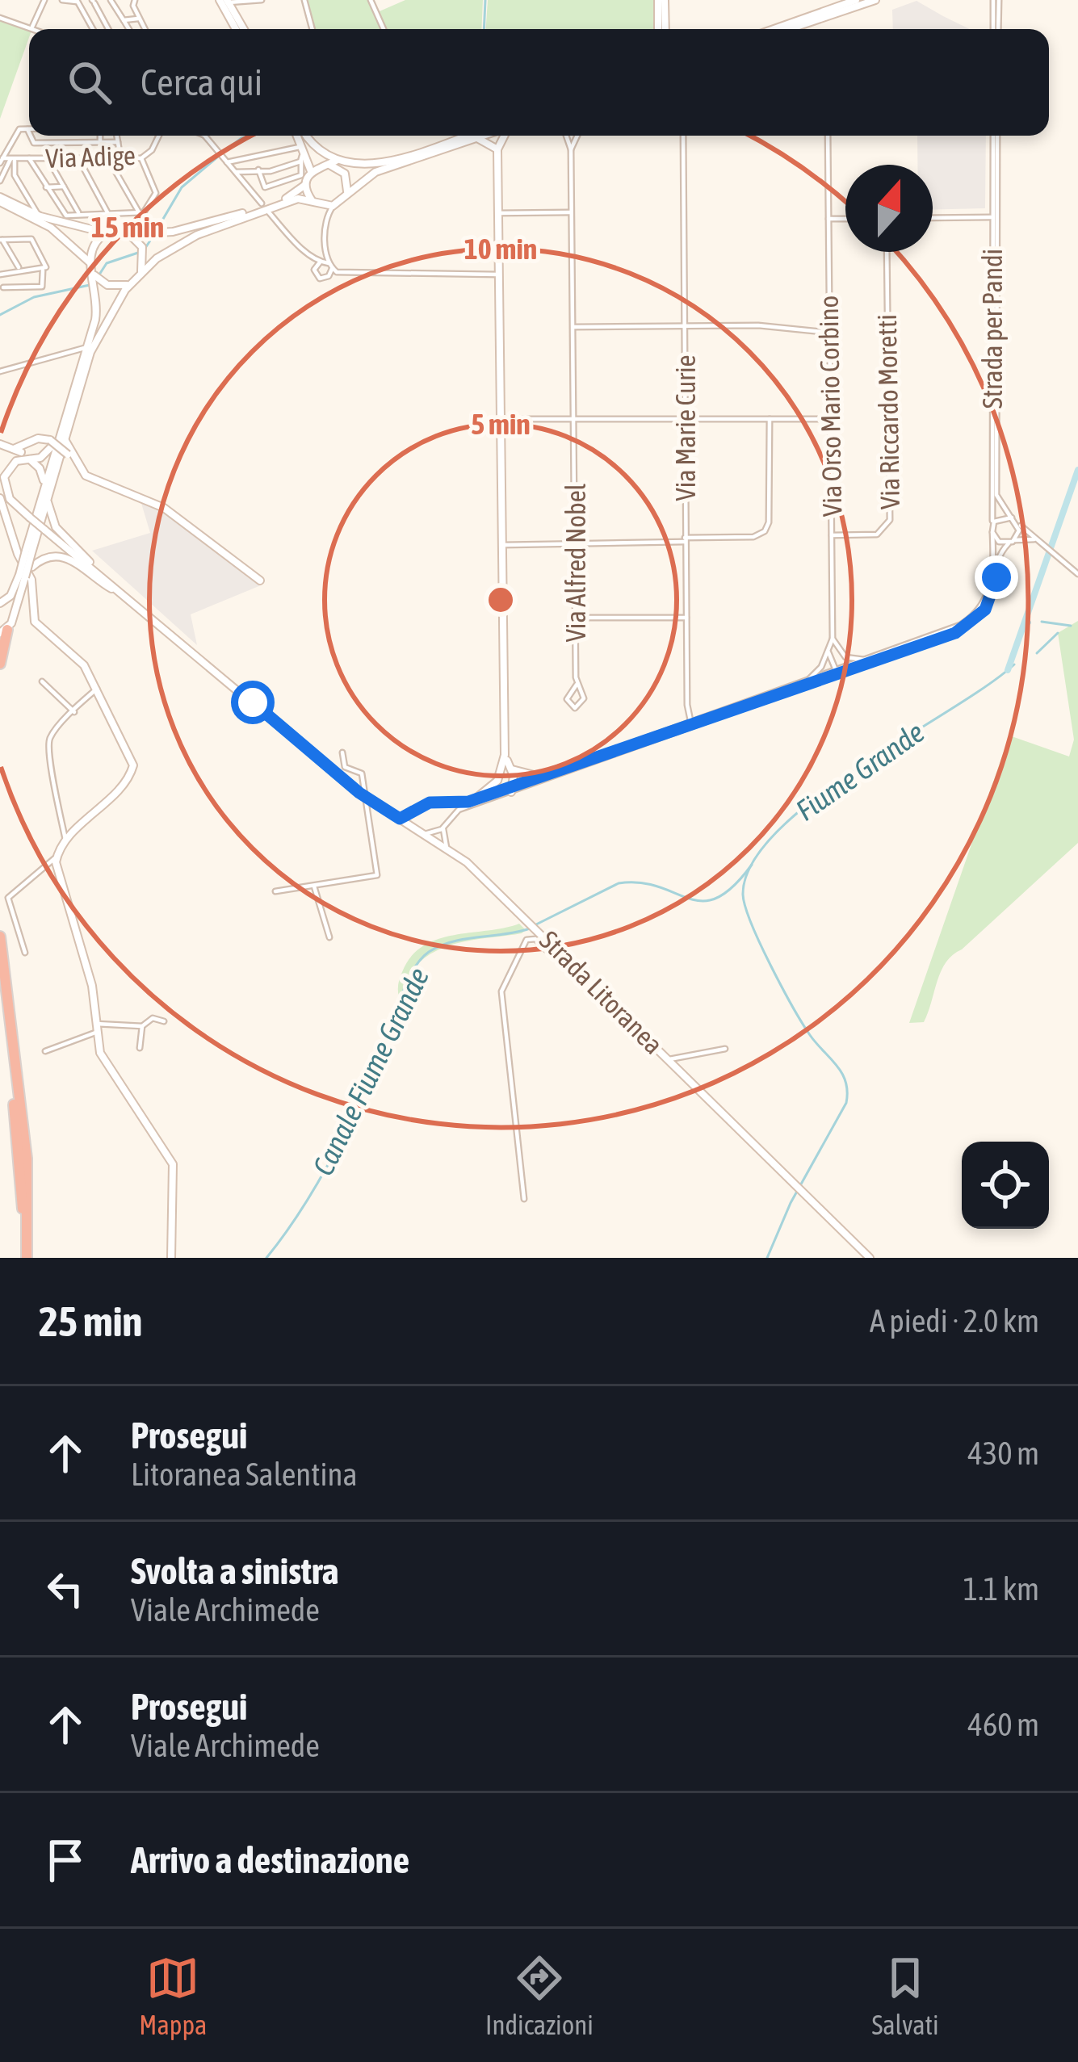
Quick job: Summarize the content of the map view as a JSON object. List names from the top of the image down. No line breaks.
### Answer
{"streets":{"street":["Via Adige","Strada per Pandi","Via Orso Mario Corbino","Via Riccardo Moretti","Via Marie Curie","Via Alfred Nobel","Strada Litoranea"]},"crossings":[["Via Orso Mario Corbino","Via Riccardo Moretti"]],"water":["Fiume Grande","Canale Fiume Grande"],"north":"top","page":{"search":"Cerca qui","heading":["25 min","A piedi · 2.0 km"],"list":[["Prosegui","Litoranea Salentina","430 m"],["Svolta a sinistra","Viale Archimede","1.1 km"],["Prosegui","Viale Archimede","460 m"],"Arrivo a destinazione"],"nav":["Mappa","Indicazioni","Salvati"]},"rings":["15 min","10 min","5 min"]}
